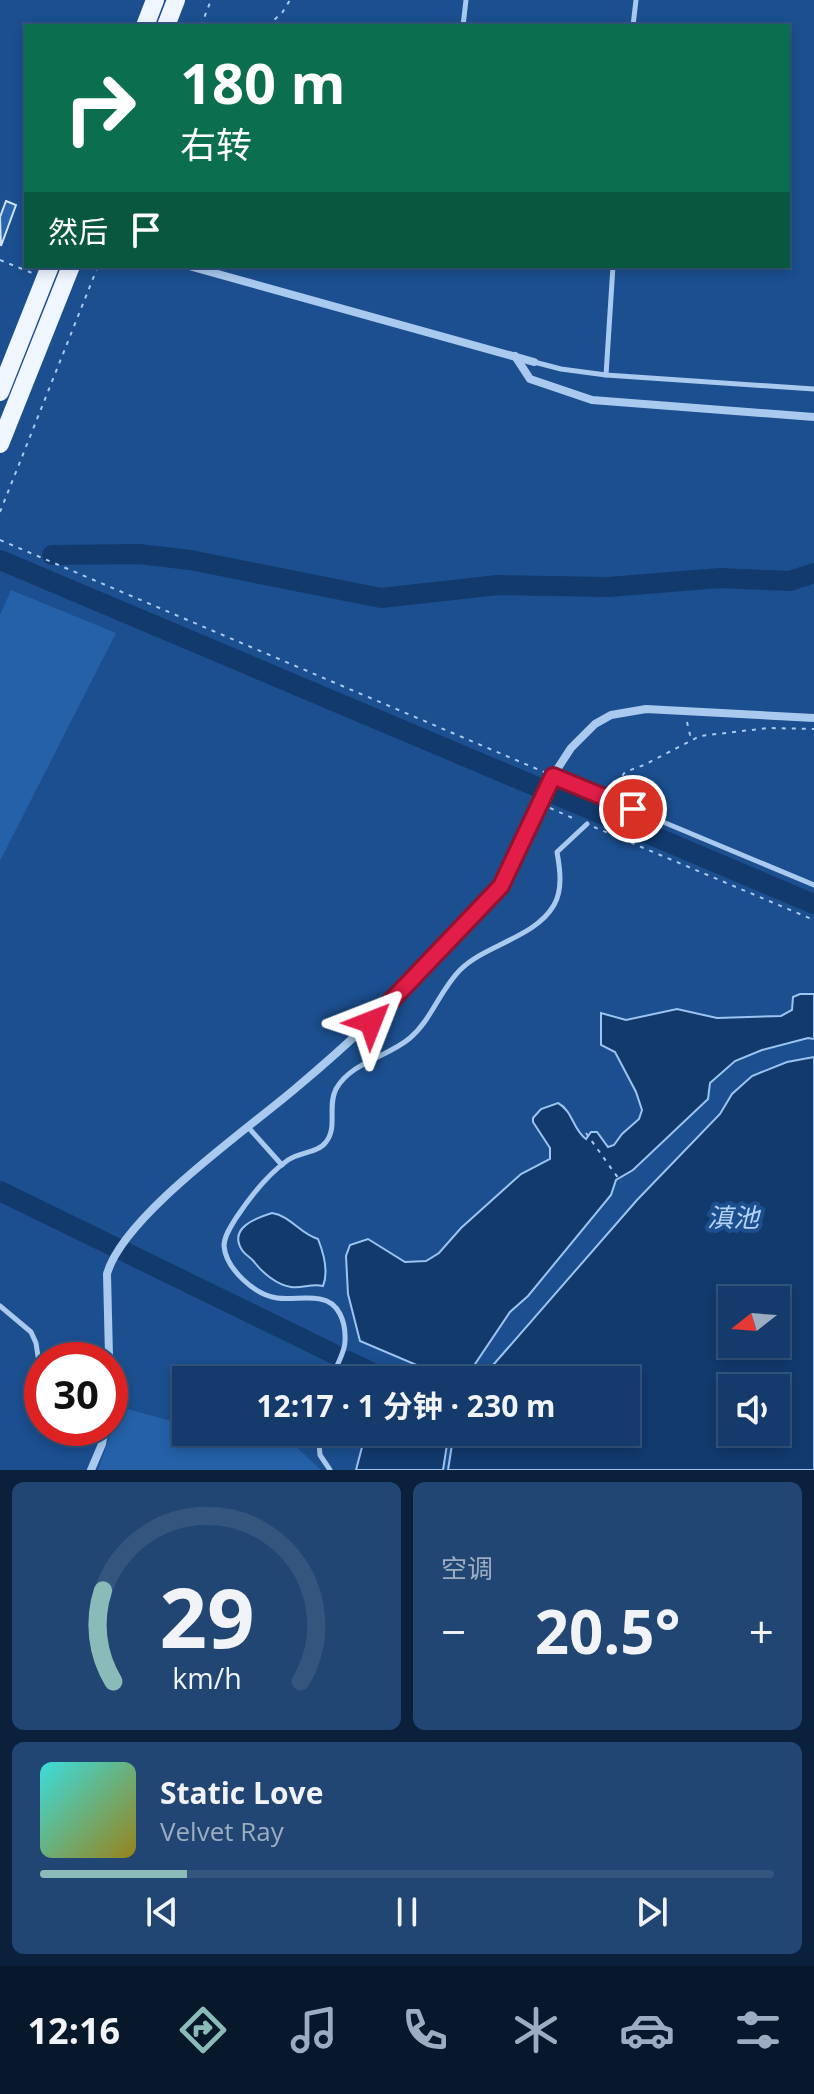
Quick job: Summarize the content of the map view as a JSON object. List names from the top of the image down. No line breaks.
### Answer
{"water":["滇池"],"north":"left","page":{"turn":["180 m","右转"],"then":"然后","limit":"30","trip":"12:17 · 1 分钟 · 230 m","tile":"空调","heat":["−","20.5°","+"],"song":["Static Love","Velvet Ray"],"tabs":"12:16","gauge":["29","km/h"]}}
